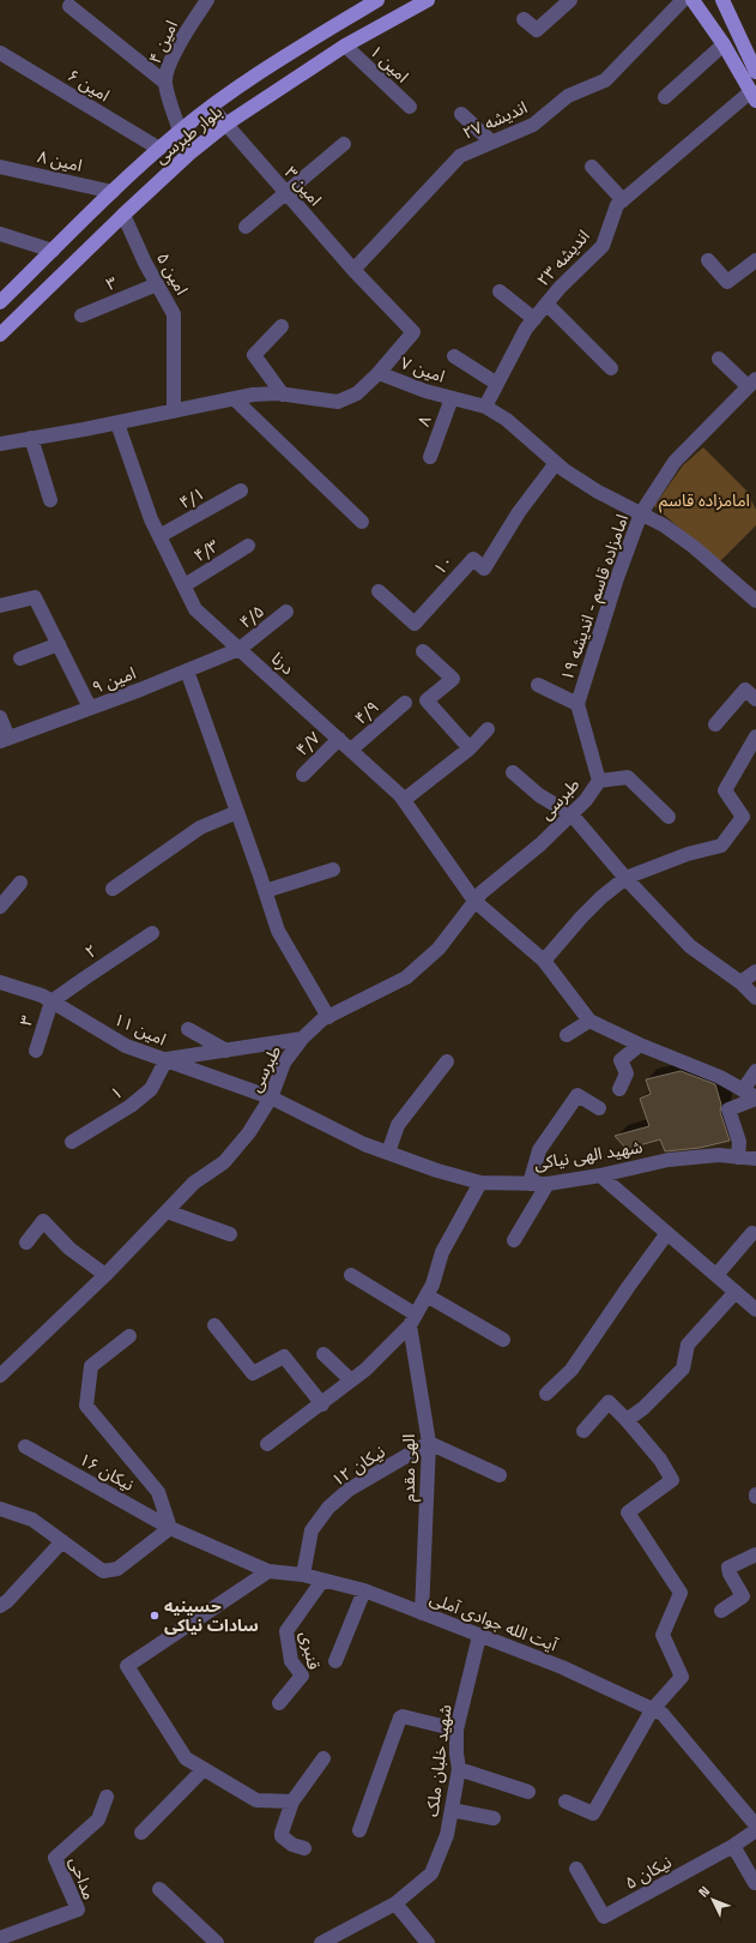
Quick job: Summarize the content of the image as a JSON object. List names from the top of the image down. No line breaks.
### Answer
{"streets":{"main road":["بلوار طبرسی"],"street":["امین ۴","امین ۱","امین ۶","اندیشه ۲۷","امین ۸","امین ۳","اندیشه ۲۳","امین ۵","۳","امین ۷","۸","۴/۱","۴/۳","۱۰","امامزاده قاسم - اندیشه ۱۹","۴/۵","درنا","امین ۹","۴/۹","۴/۷","طبرسی","۲","امین ۱۱","۱","شهید الهی نیاکی","نیکان ۱۲","الهی مقدم","نیکان ۱۶","آیت الله جوادی آملی","قنبری","شهید خلبان ملک","نیکان ۵","مداحی"]},"crossings":[["امین ۴","بلوار طبرسی"],["امین ۱","بلوار طبرسی"],["امین ۶","بلوار طبرسی"],["اندیشه ۲۷","امین ۳"],["بلوار طبرسی","امین ۸"],["بلوار طبرسی","امین ۳"],["بلوار طبرسی","امین ۵"],["امین ۳","امین ۷"],["اندیشه ۲۳","امین ۷"],["امین ۵","۳"],["امین ۵","امین ۷"],["۳","۲"],["۳","امین ۱۱"],["امین ۷","۸"],["امین ۷","۱۰"],["امین ۷","امامزاده قاسم - اندیشه ۱۹"],["امین ۷","درنا"],["۴/۱","درنا"],["۴/۳","درنا"],["امامزاده قاسم - اندیشه ۱۹","طبرسی"],["۴/۵","درنا"],["۴/۵","امین ۹"],["درنا","امین ۹"],["درنا","۴/۹"],["درنا","۴/۷"],["درنا","طبرسی"],["طبرسی","امین ۱۱"],["طبرسی","شهید الهی نیاکی"],["۲","امین ۱۱"],["امین ۱۱","۱"],["امین ۱۱","شهید الهی نیاکی"],["نیکان ۱۲","الهی مقدم"],["نیکان ۱۲","آیت الله جوادی آملی"],["الهی مقدم","آیت الله جوادی آملی"],["نیکان ۱۶","آیت الله جوادی آملی"],["آیت الله جوادی آملی","قنبری"],["آیت الله جوادی آملی","شهید خلبان ملک"]],"parks":["امامزاده قاسم"],"places":["حسینیه سادات نیاکی"],"north":"top left"}
